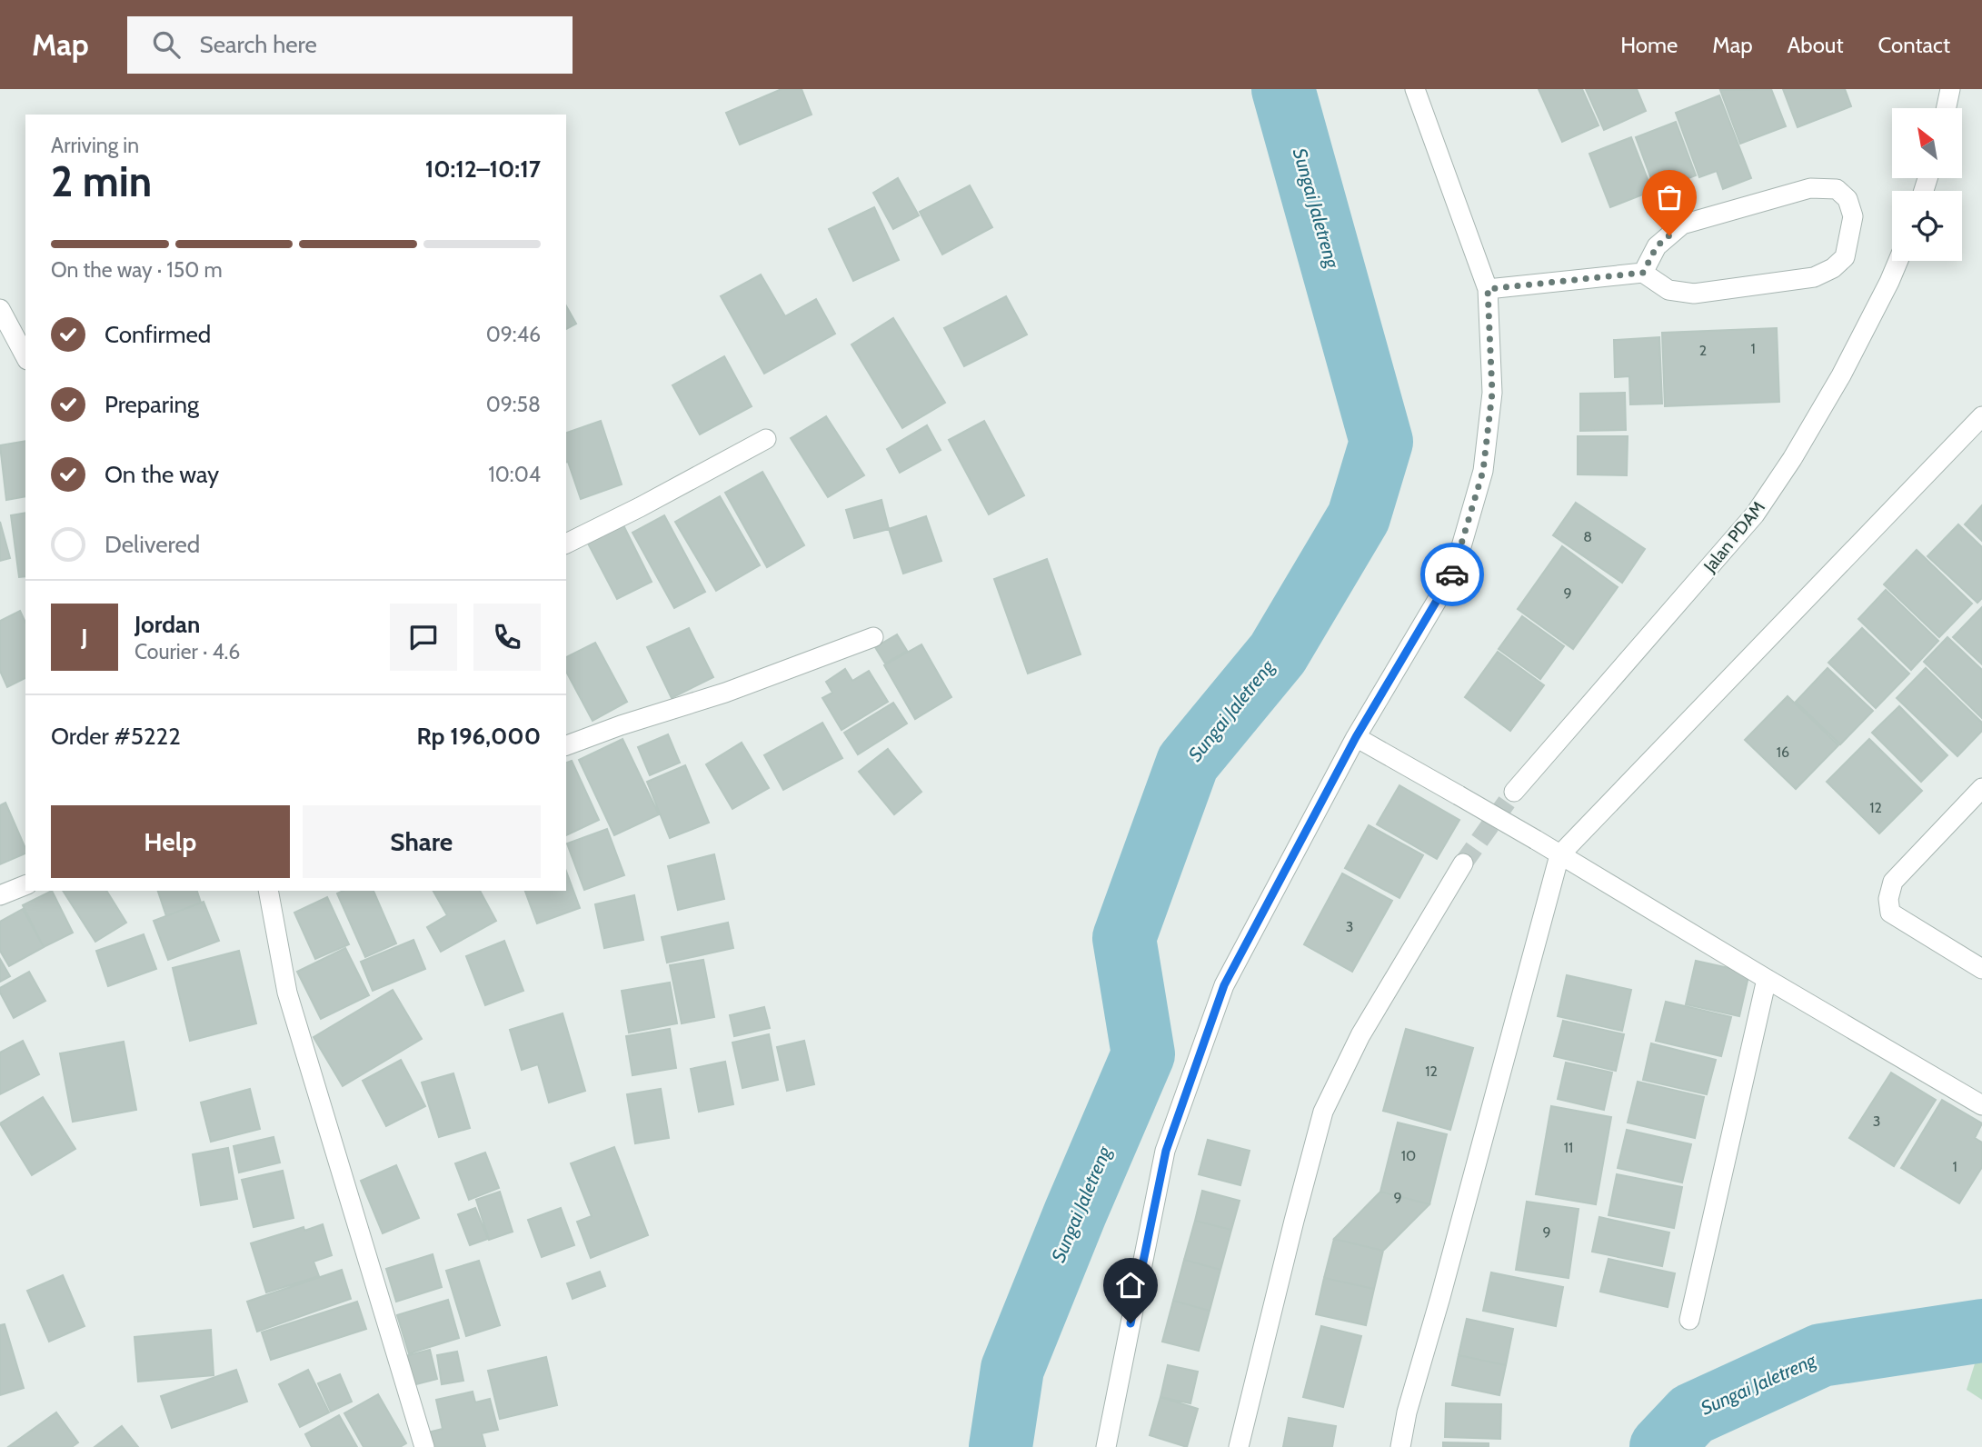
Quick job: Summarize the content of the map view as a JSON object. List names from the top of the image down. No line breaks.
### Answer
{"streets":{"street":["Jalan PDAM"]},"water":["Sungai Jaletreng"],"house_numbers":["1","2","8","9","16","12","3","12","3","11","10","1","9","9"],"north":"top left","page":{"header":"Map","search":"Search here","nav":["Home","Map","About","Contact"],"heading":["2 min","Arriving in","10:12–10:17"],"panel":["Jordan","Courier · 4.6","Order #5222","Rp 196,000"],"bar":"On the way · 150 m","list":[["Confirmed","09:46"],["Preparing","09:58"],["On the way","10:04"],"Delivered"],"round":"J","buttons":["Help","Share"]}}
